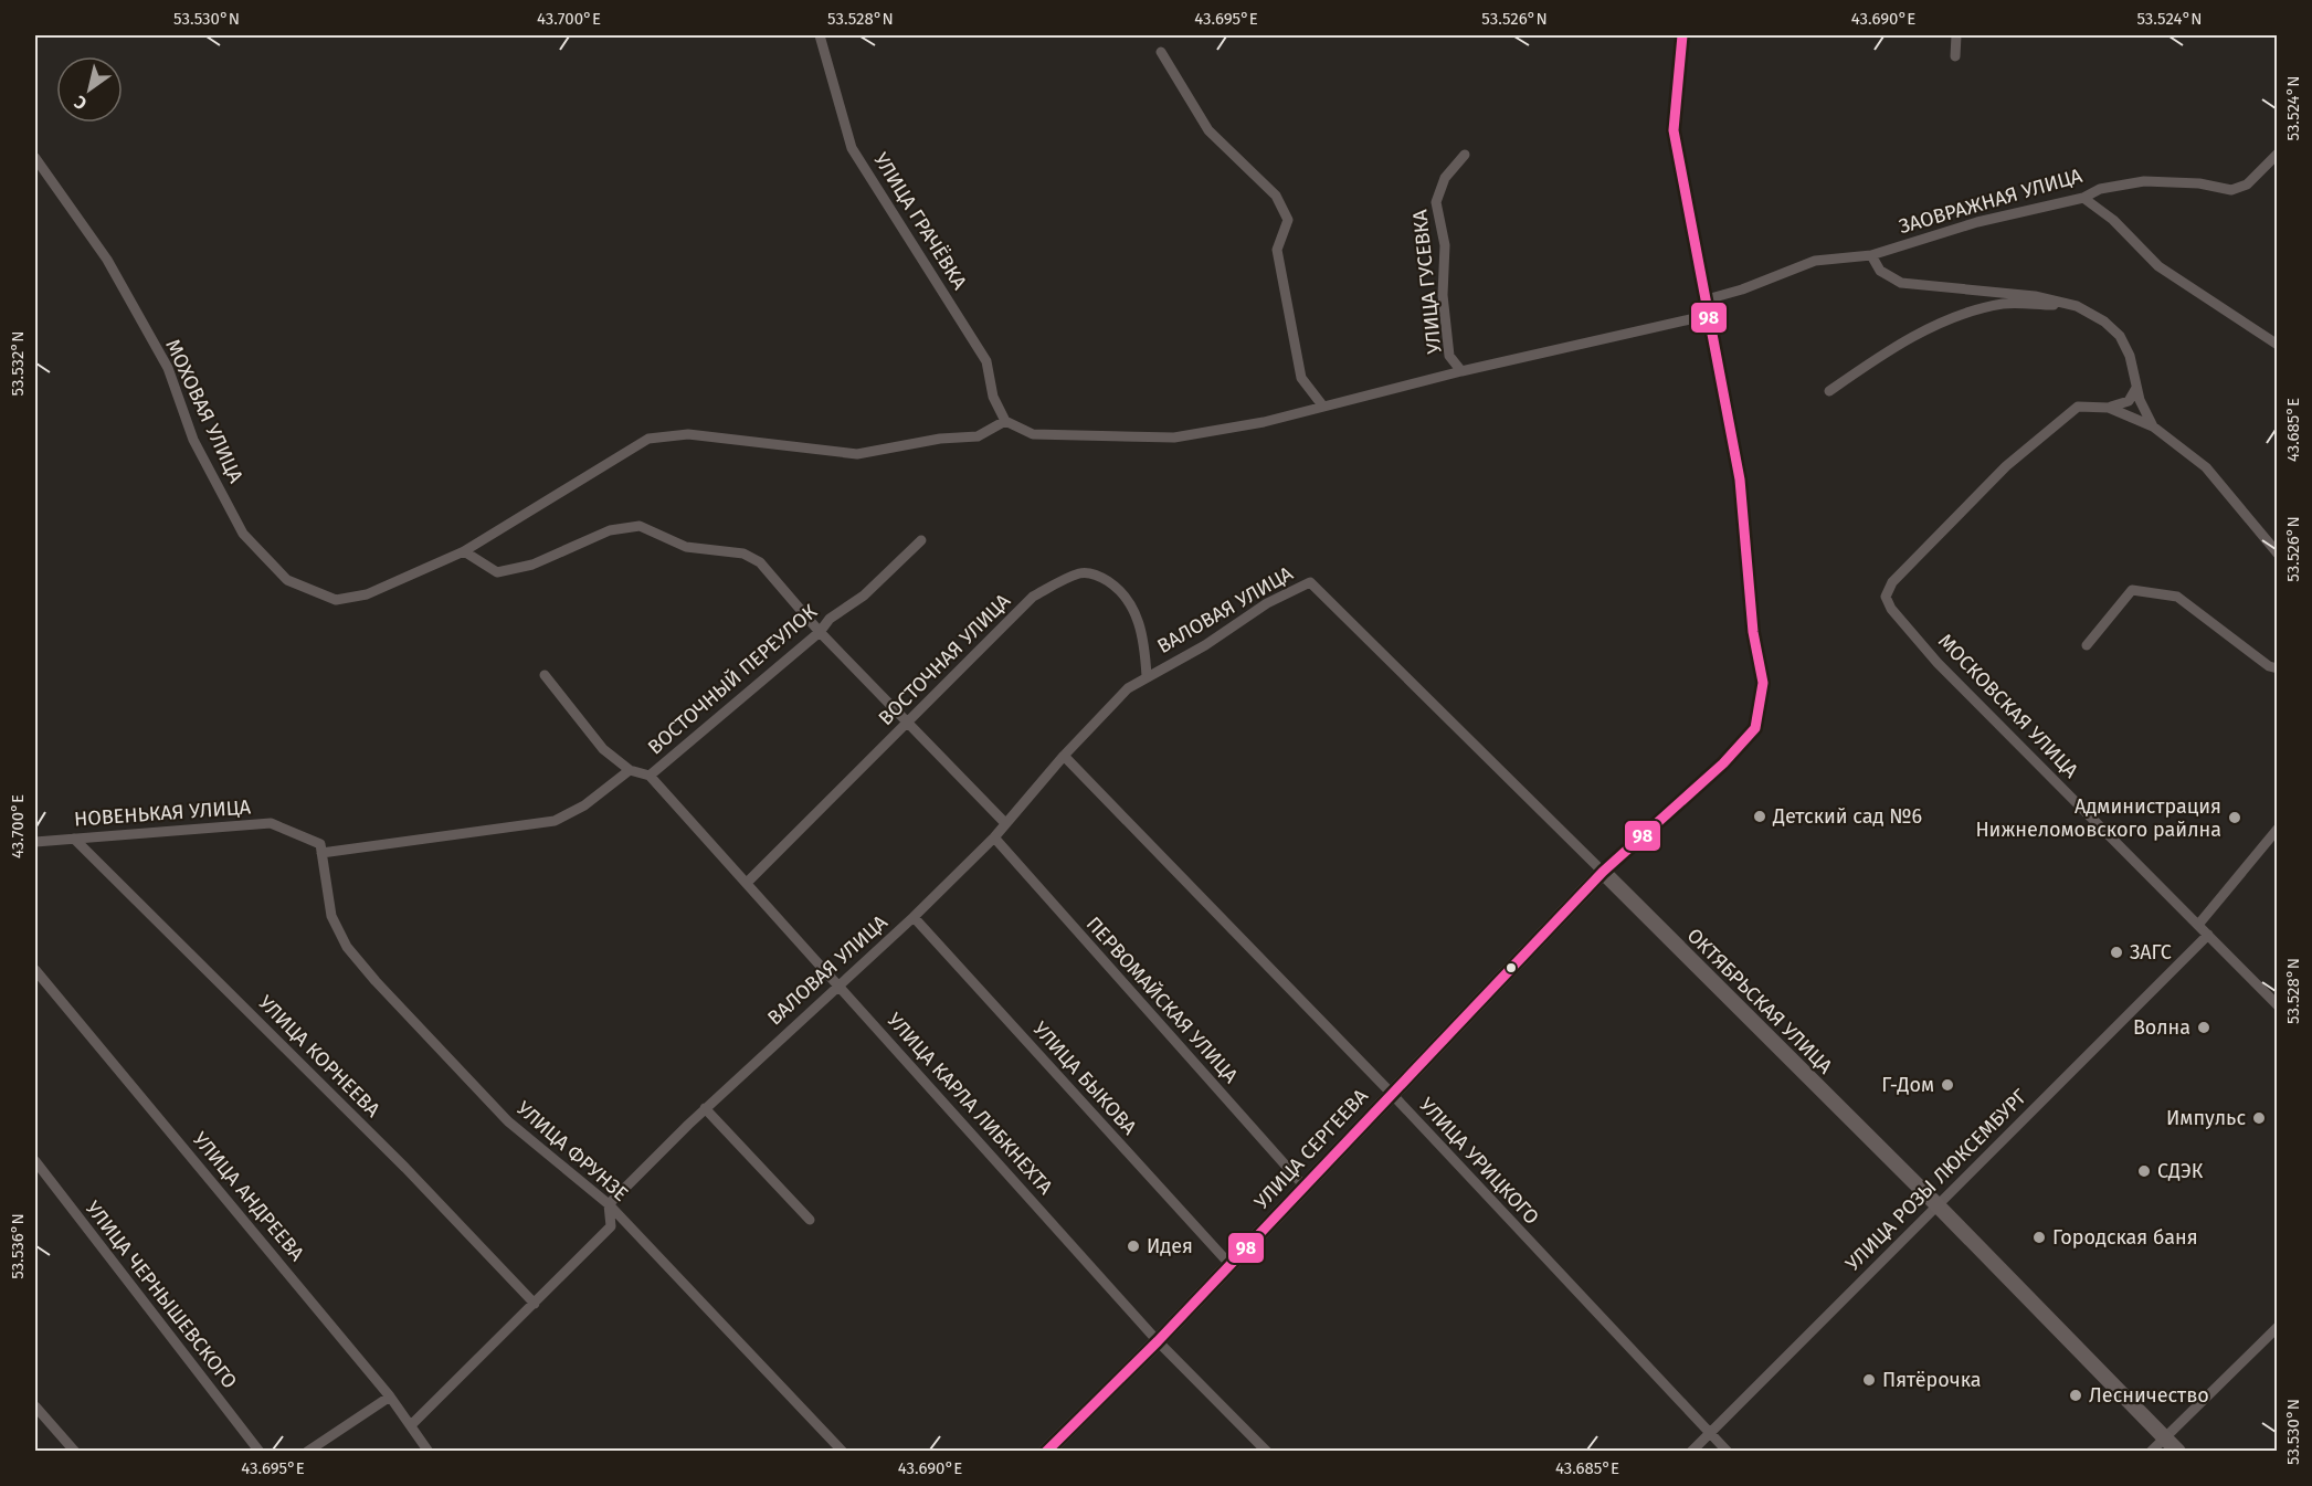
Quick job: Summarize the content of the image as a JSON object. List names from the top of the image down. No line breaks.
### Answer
{"streets":{"main road":["ОКТЯБРЬСКАЯ УЛИЦА","УЛИЦА СЕРГЕЕВА"],"street":["ЗАОВРАЖНАЯ УЛИЦА","УЛИЦА ГРАЧЁВКА","УЛИЦА ГУСЕВКА","МОХОВАЯ УЛИЦА","ВАЛОВАЯ УЛИЦА","ВОСТОЧНАЯ УЛИЦА","ВОСТОЧНЫЙ ПЕРЕУЛОК","МОСКОВСКАЯ УЛИЦА","НОВЕНЬКАЯ УЛИЦА","ПЕРВОМАЙСКАЯ УЛИЦА","УЛИЦА КОРНЕЕВА","УЛИЦА БЫКОВА","УЛИЦА КАРЛА ЛИБКНЕХТА","УЛИЦА ФРУНЗЕ","УЛИЦА УРИЦКОГО","УЛИЦА РОЗЫ ЛЮКСЕМБУРГ","УЛИЦА АНДРЕЕВА","УЛИЦА ЧЕРНЫШЕВСКОГО"]},"crossings":[["УЛИЦА ГРАЧЁВКА","МОХОВАЯ УЛИЦА"],["ВАЛОВАЯ УЛИЦА","ВОСТОЧНАЯ УЛИЦА"],["ВАЛОВАЯ УЛИЦА","ПЕРВОМАЙСКАЯ УЛИЦА"],["ВАЛОВАЯ УЛИЦА","ОКТЯБРЬСКАЯ УЛИЦА"],["ВАЛОВАЯ УЛИЦА","УЛИЦА БЫКОВА"],["ВАЛОВАЯ УЛИЦА","УЛИЦА КАРЛА ЛИБКНЕХТА"],["ВАЛОВАЯ УЛИЦА","УЛИЦА ФРУНЗЕ"],["ВАЛОВАЯ УЛИЦА","УЛИЦА УРИЦКОГО"],["ВОСТОЧНАЯ УЛИЦА","УЛИЦА КАРЛА ЛИБКНЕХТА"],["ВОСТОЧНЫЙ ПЕРЕУЛОК","НОВЕНЬКАЯ УЛИЦА"],["ВОСТОЧНЫЙ ПЕРЕУЛОК","УЛИЦА КАРЛА ЛИБКНЕХТА"],["ВОСТОЧНЫЙ ПЕРЕУЛОК","УЛИЦА ФРУНЗЕ"],["МОСКОВСКАЯ УЛИЦА","УЛИЦА РОЗЫ ЛЮКСЕМБУРГ"],["НОВЕНЬКАЯ УЛИЦА","УЛИЦА КОРНЕЕВА"],["НОВЕНЬКАЯ УЛИЦА","УЛИЦА ФРУНЗЕ"],["ПЕРВОМАЙСКАЯ УЛИЦА","УЛИЦА СЕРГЕЕВА"],["ОКТЯБРЬСКАЯ УЛИЦА","УЛИЦА СЕРГЕЕВА"],["ОКТЯБРЬСКАЯ УЛИЦА","УЛИЦА РОЗЫ ЛЮКСЕМБУРГ"],["УЛИЦА БЫКОВА","УЛИЦА СЕРГЕЕВА"],["УЛИЦА КАРЛА ЛИБКНЕХТА","УЛИЦА СЕРГЕЕВА"],["УЛИЦА СЕРГЕЕВА","УЛИЦА УРИЦКОГО"],["УЛИЦА УРИЦКОГО","УЛИЦА РОЗЫ ЛЮКСЕМБУРГ"]],"places":["Детский сад №6","Администрация Нижнеломовского райлна","ЗАГС","Волна","Г-Дом","Импульс","СДЭК","Городская баня","Идея","Пятёрочка","Лесничество"],"lines":["transit line 98"],"north":"bottom left","coordinates":["53.530°N","43.700°E","53.528°N","43.695°E","53.526°N","43.690°E","53.524°N","53.532°N","43.685°E","53.536°N"]}
